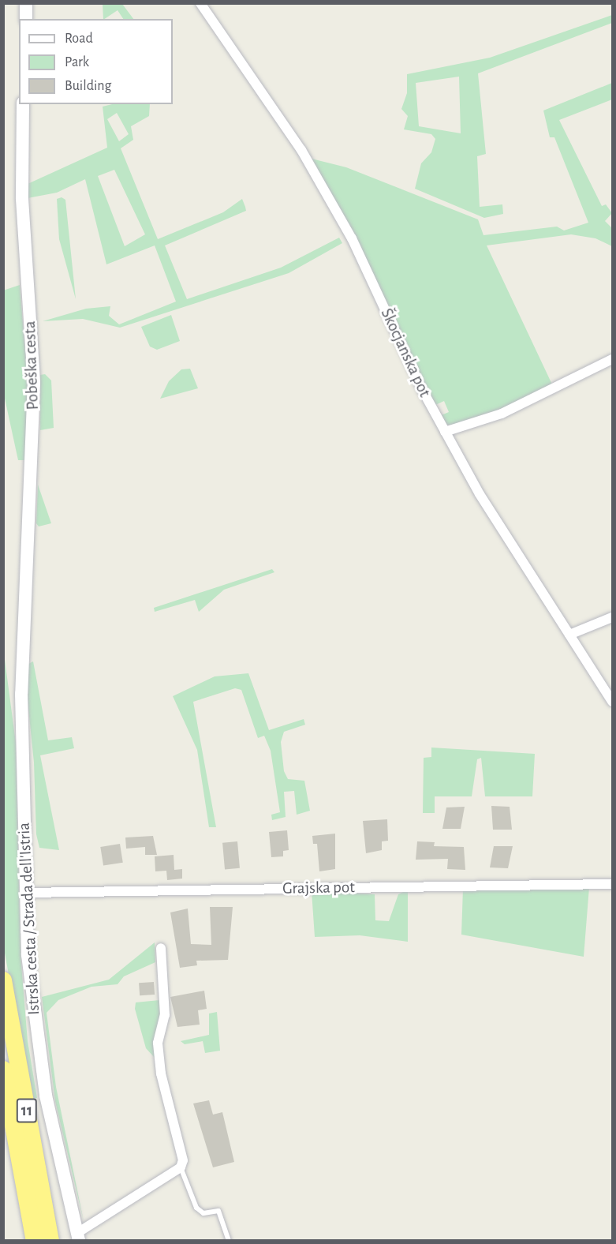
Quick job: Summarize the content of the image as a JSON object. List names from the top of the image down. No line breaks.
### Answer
{"streets":{"highway":["11"],"street":["Škocjanska pot","Pobeška cesta","Grajska pot","Istrska cesta / Strada dell'Istria"]},"crossings":[["Pobeška cesta","Istrska cesta / Strada dell'Istria"],["Grajska pot","Istrska cesta / Strada dell'Istria"]],"legend":["Road","Park","Building"]}
